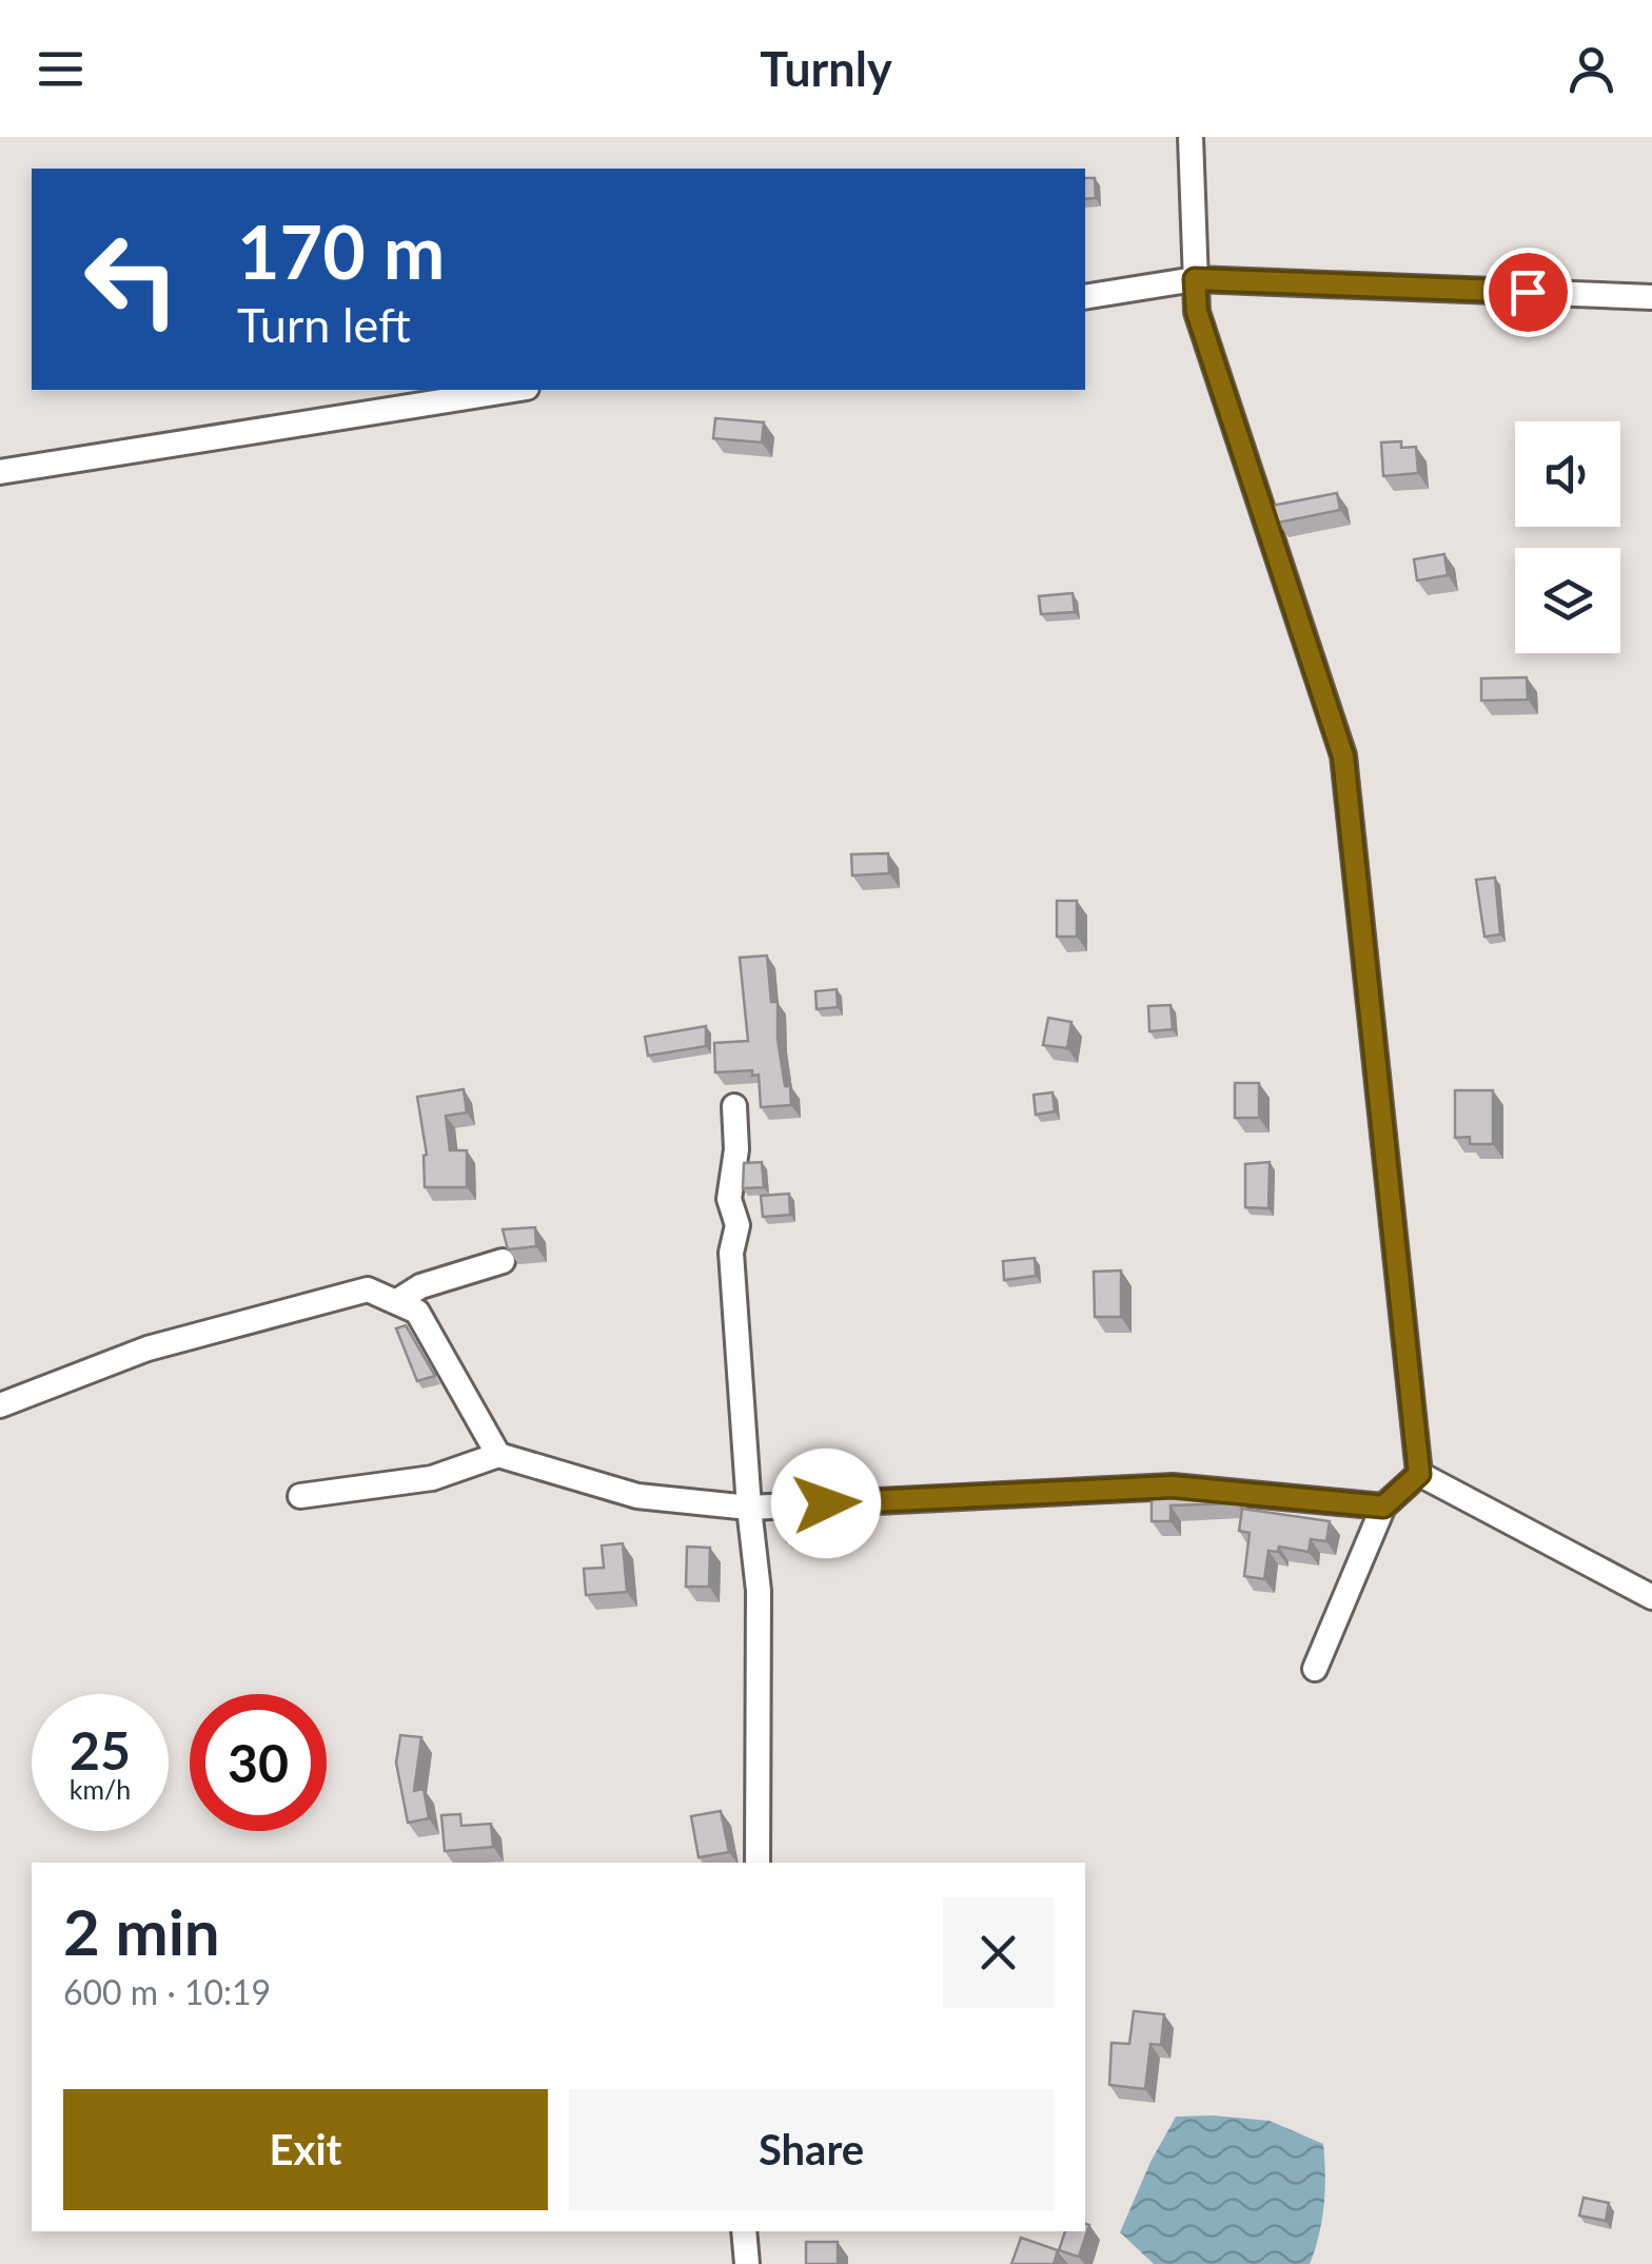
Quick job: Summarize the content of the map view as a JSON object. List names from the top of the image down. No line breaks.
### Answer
{"page":{"header":"Turnly","turn":["170 m","Turn left"],"speed":"25 km/h","limit":"30","heading":["2 min","600 m · 10:19"],"buttons":["Exit","Share"]}}
